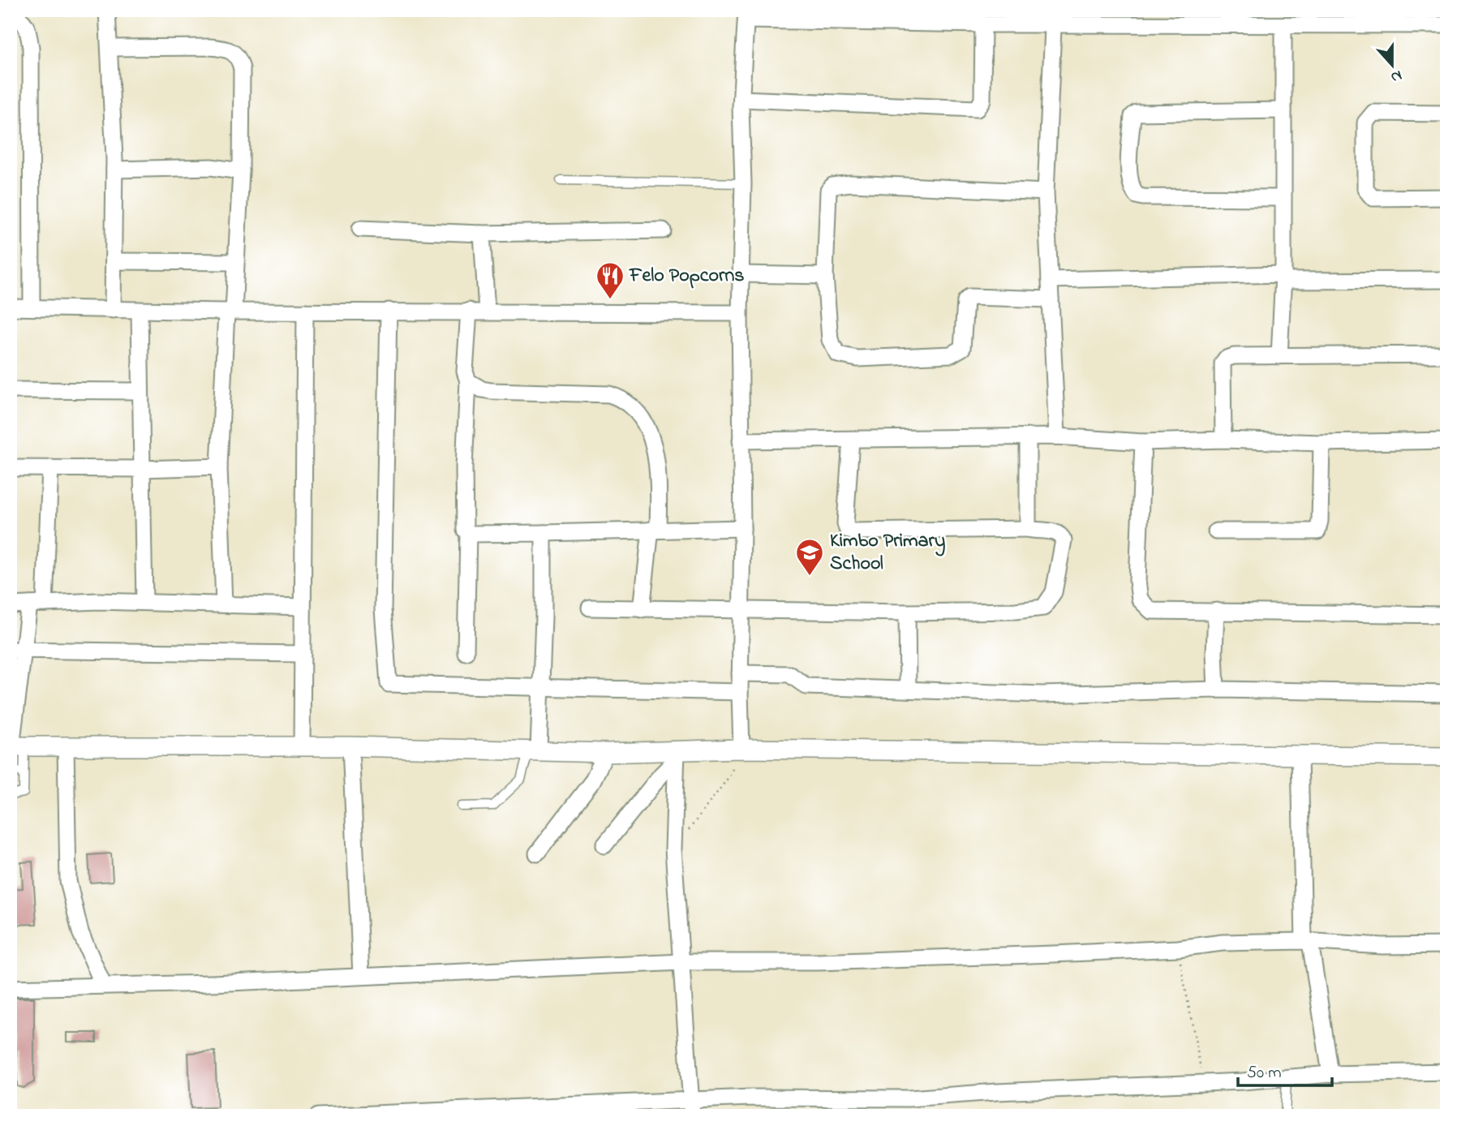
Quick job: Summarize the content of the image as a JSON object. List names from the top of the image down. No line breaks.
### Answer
{"places":{"restaurant":["Felo Popcorns"],"school or university":["Kimbo Primary School"]},"scale_bar":"50 m","north":"bottom"}
